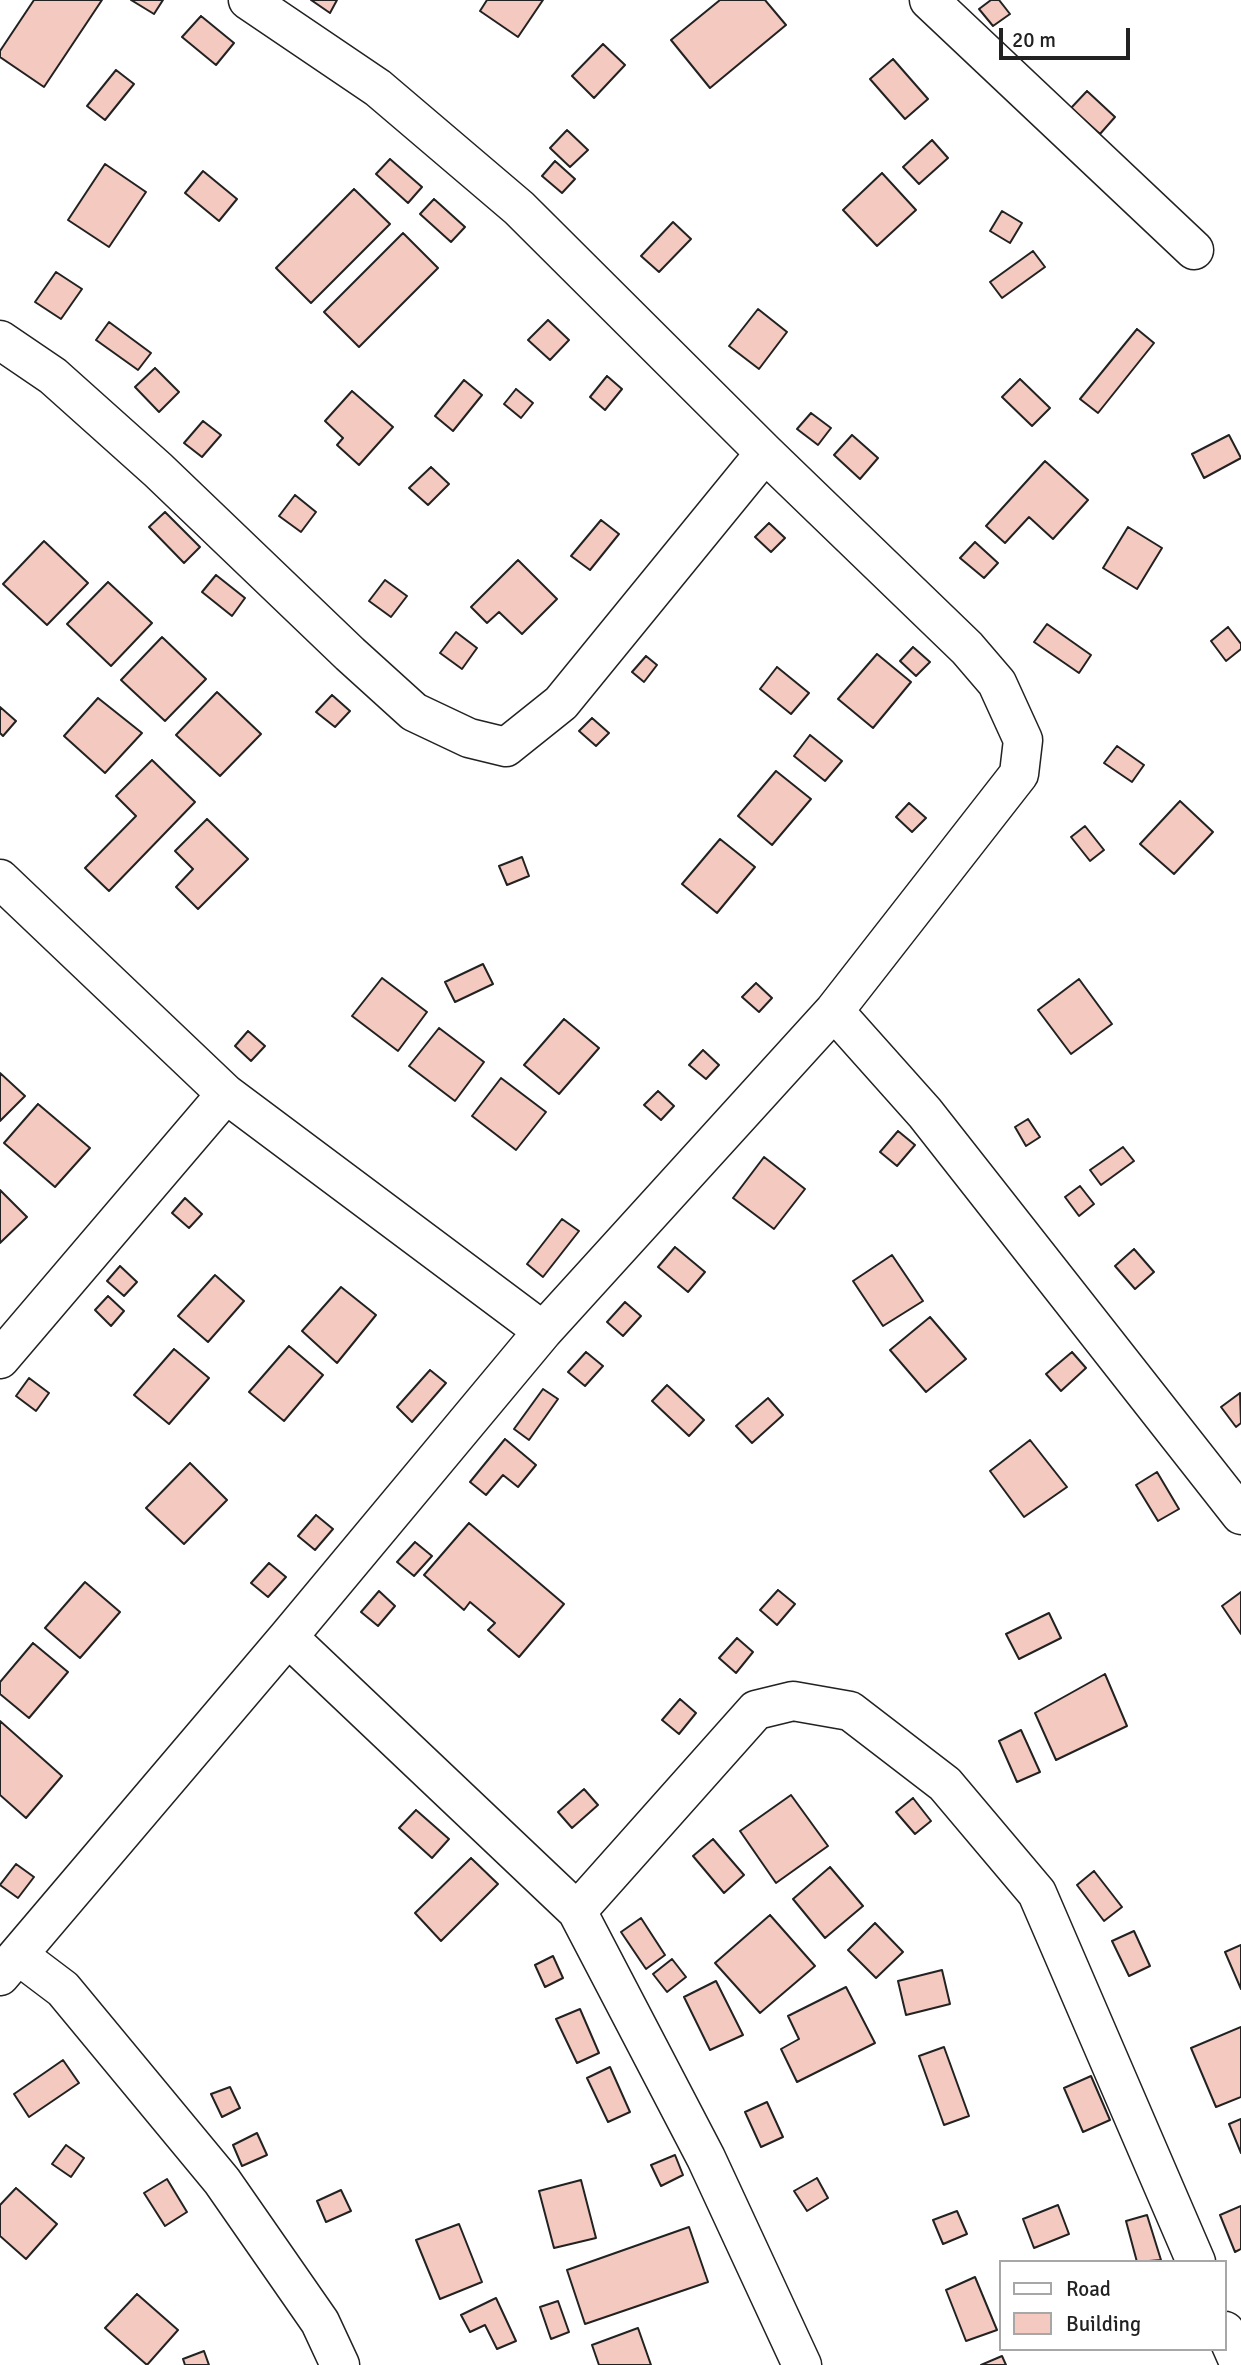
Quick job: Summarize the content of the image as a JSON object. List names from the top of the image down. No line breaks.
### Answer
{"legend":["Road","Building"],"scale_bar":"20 m"}
